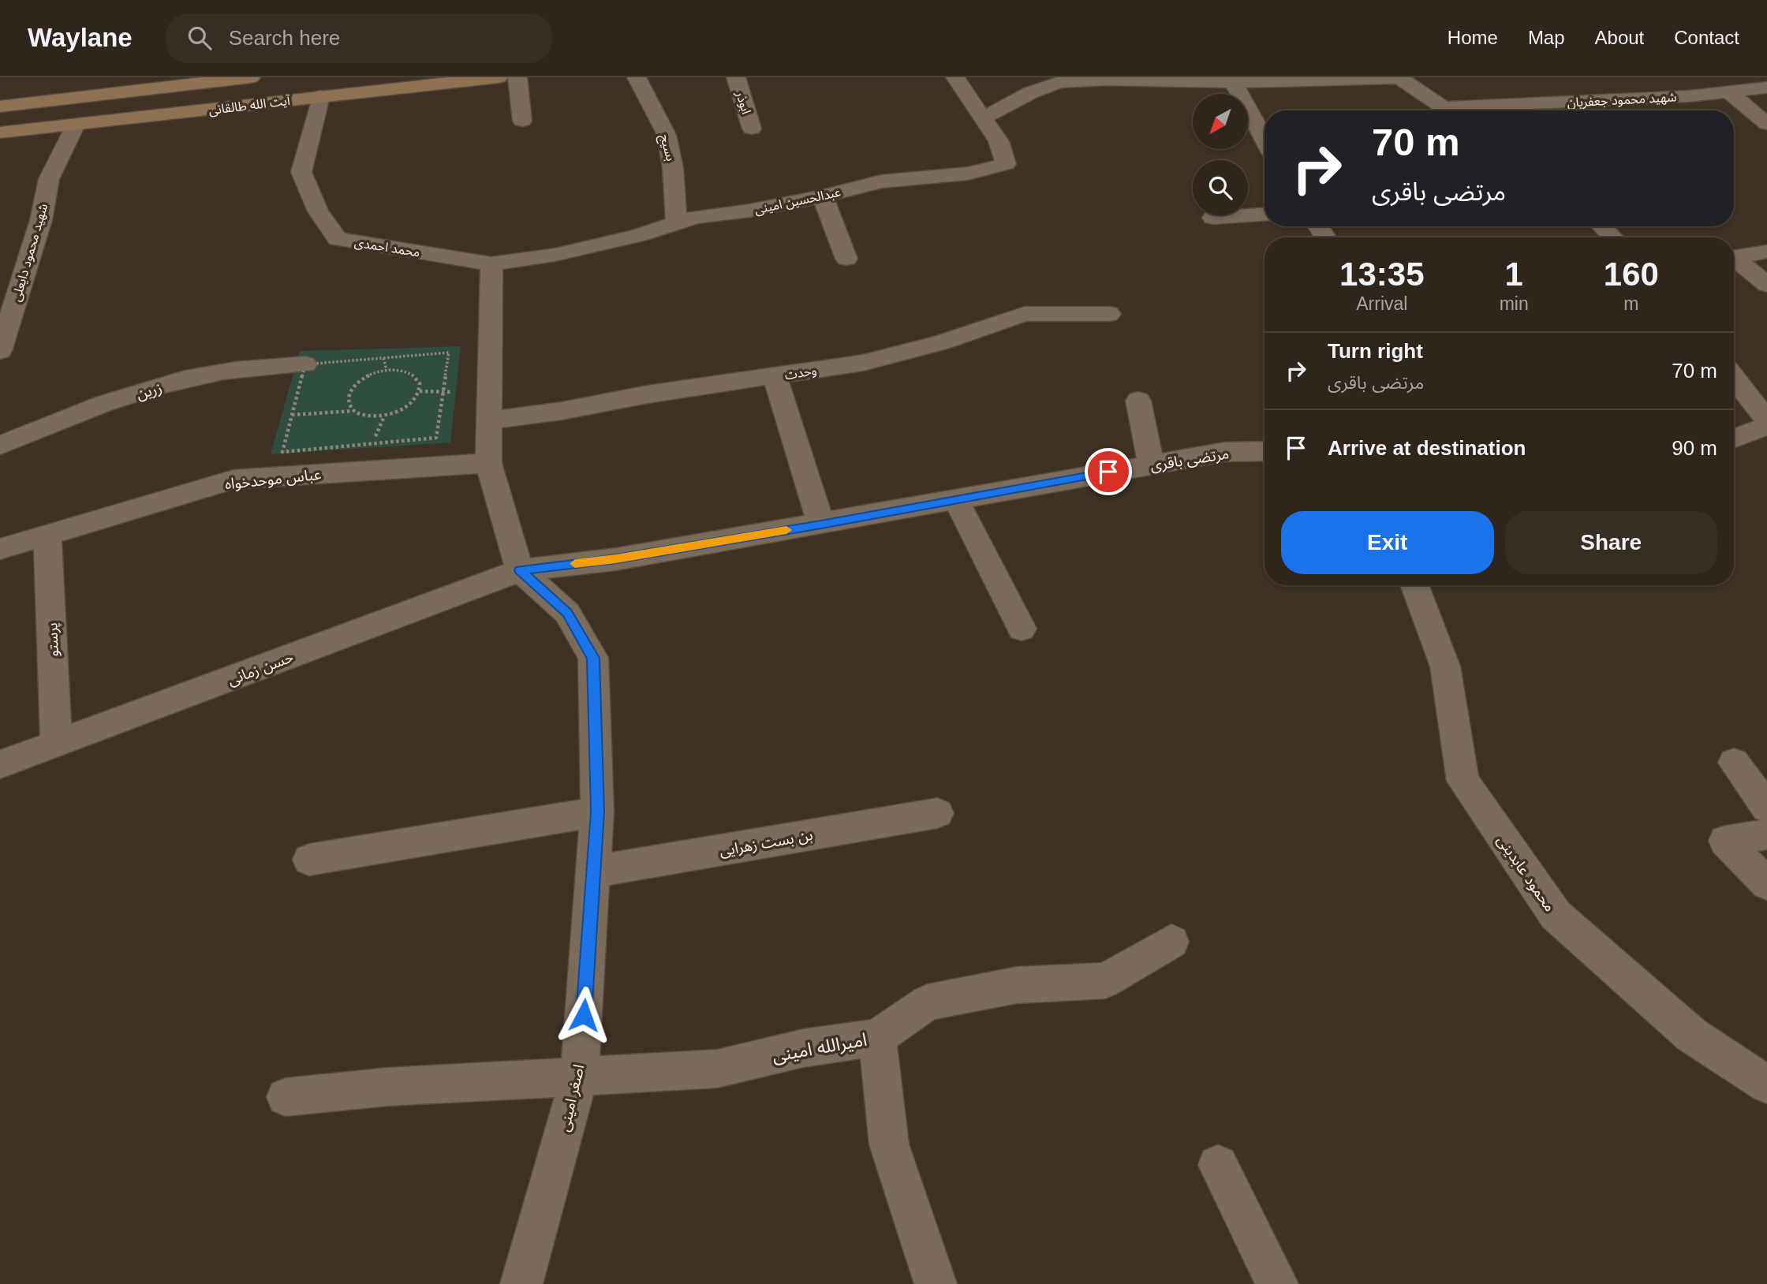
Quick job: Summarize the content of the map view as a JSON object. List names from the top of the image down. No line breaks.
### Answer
{"streets":{"main road":["آیت الله طالقانی"],"street":["شهید محمود جعفریان","ابوذر","بسیج","عبدالحسین امینی","محمد احمدی","شهید محمود دایعلی","وحدت","زرین","مرتضی باقری","عباس موحدخواه","پرستو","حسن زمانی","بن بست زهرایی","محمود عابدینی","امیرالله امینی","اصغر امینی"]},"crossings":[["آیت الله طالقانی","محمد احمدی"],["آیت الله طالقانی","شهید محمود دایعلی"],["بسیج","عبدالحسین امینی"],["عبدالحسین امینی","محمد احمدی"],["مرتضی باقری","حسن زمانی"],["مرتضی باقری","اصغر امینی"],["عباس موحدخواه","پرستو"],["پرستو","حسن زمانی"],["حسن زمانی","اصغر امینی"],["بن بست زهرایی","اصغر امینی"],["امیرالله امینی","اصغر امینی"]],"north":"bottom left","page":{"header":"Waylane","search":"Search here","nav":["Home","Map","About","Contact"],"turn":["70 m","مرتضی باقری"],"eta":["13:35","Arrival","1","min","160","m"],"list":[{"name":"Turn right","note":"مرتضی باقری","value":"70 m"},{"name":"Arrive at destination","value":"90 m"}],"buttons":["Exit","Share"]}}
